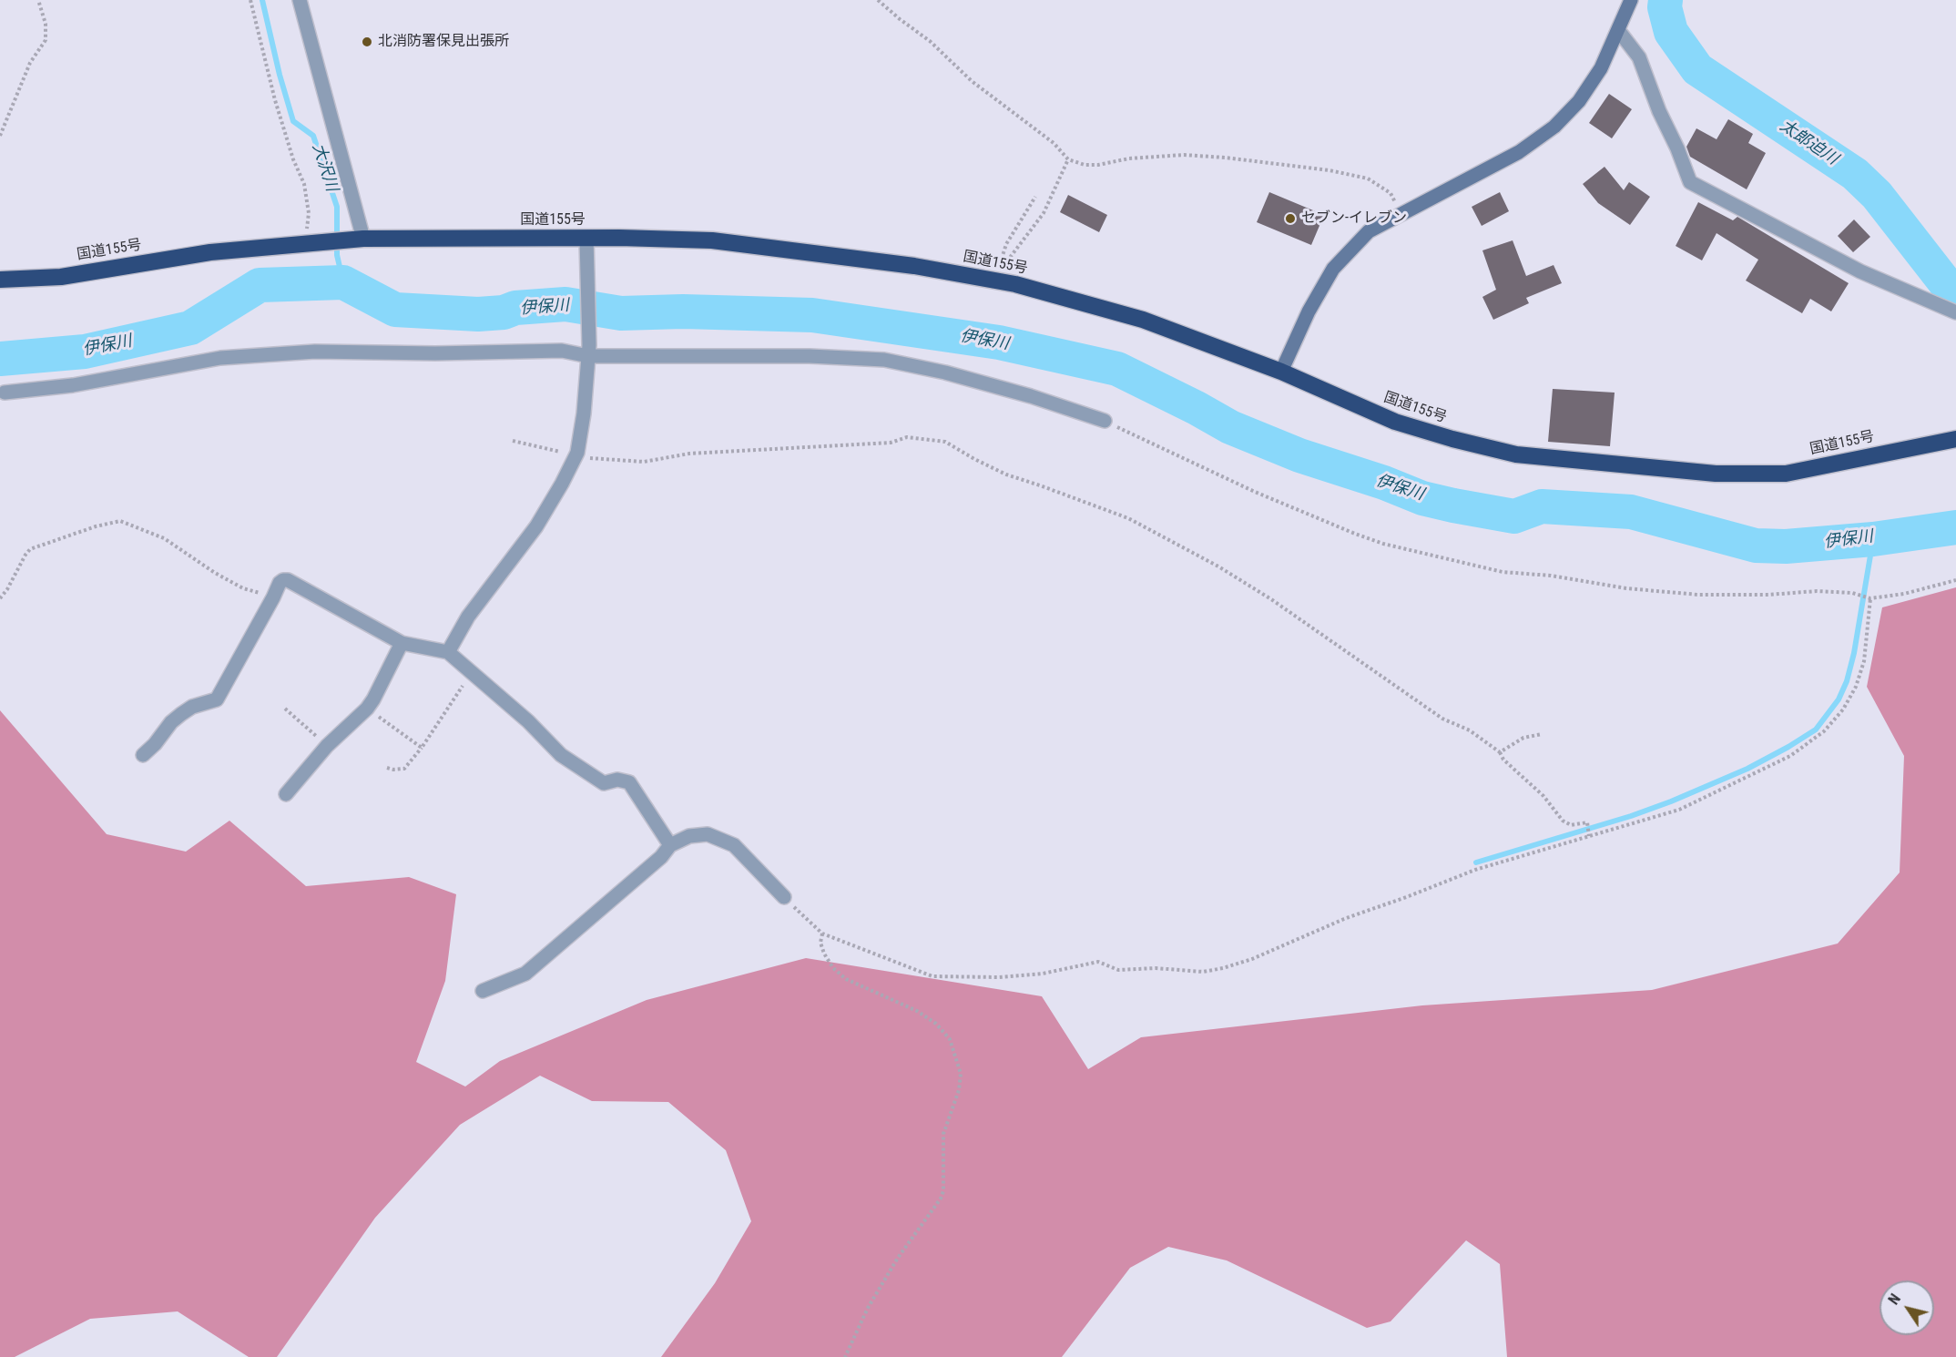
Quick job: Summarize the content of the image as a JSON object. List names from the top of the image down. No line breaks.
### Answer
{"streets":{"highway":["国道155号"]},"water":["太郎迫川","大沢川","伊保川"],"places":["北消防署保見出張所","セブン-イレブン"],"north":"top left"}
